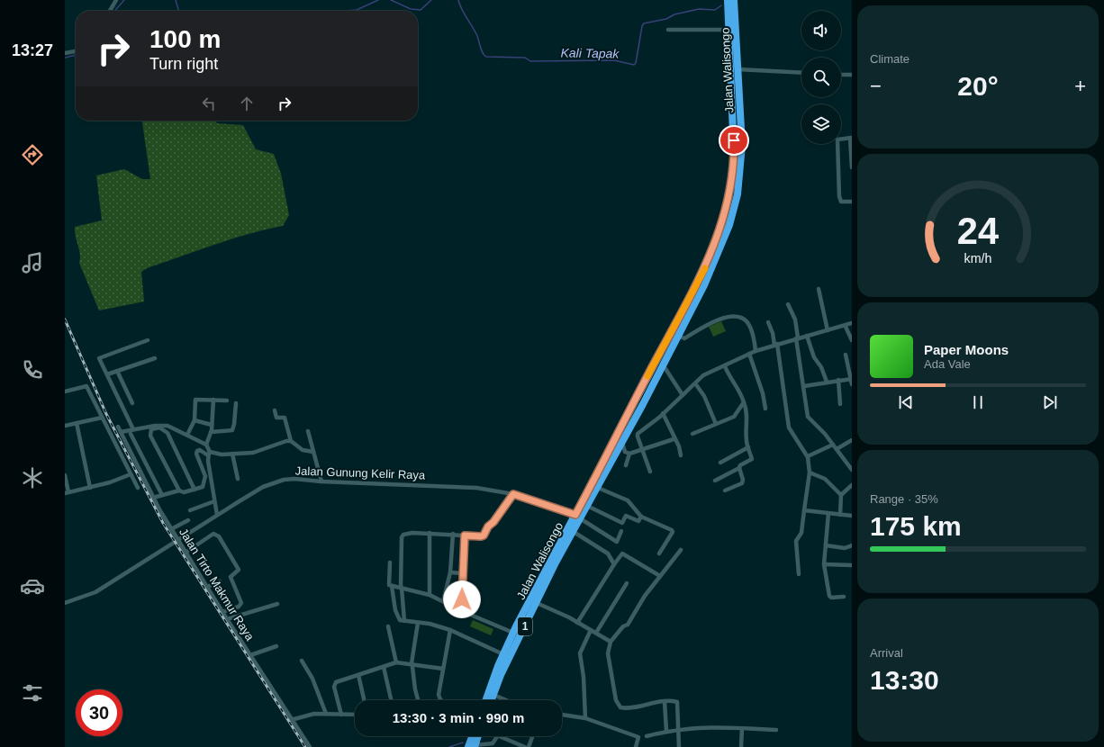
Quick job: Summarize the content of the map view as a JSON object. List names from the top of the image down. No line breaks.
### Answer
{"streets":{"highway":["Jalan Walisongo","1"],"street":["Jalan Gunung Kelir Raya","Jalan Tirto Makmur Raya"]},"crossings":[["Jalan Walisongo","Jalan Gunung Kelir Raya"]],"water":["Kali Tapak"],"page":{"tabs":"13:27","tile":["Climate",["Range · 35%","175 km"],["Arrival","13:30"]],"turn":["100 m","Turn right"],"heat":["−","20°","+"],"song":["Paper Moons","Ada Vale"],"limit":"30","trip":"13:30 · 3 min · 990 m","gauge":["24","km/h"]}}
